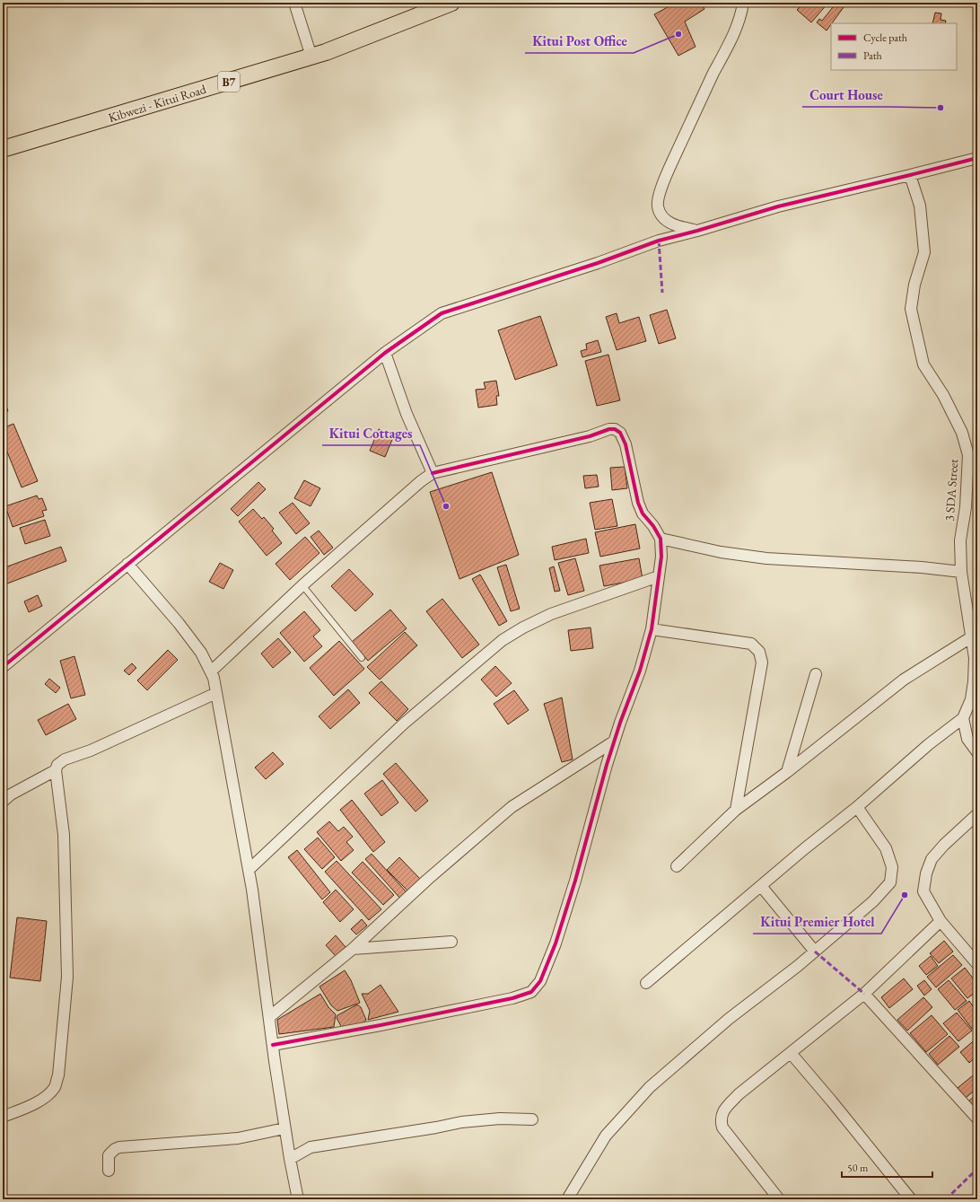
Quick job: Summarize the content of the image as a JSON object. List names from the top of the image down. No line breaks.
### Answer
{"streets":{"main road":["B7","Kibwezi - Kitui Road"],"street":["3 SDA Street"]},"places":["Kitui Post Office","Court House","Kitui Cottages","Kitui Premier Hotel"],"legend":["Cycle path","Path"],"scale_bar":"50 m"}
